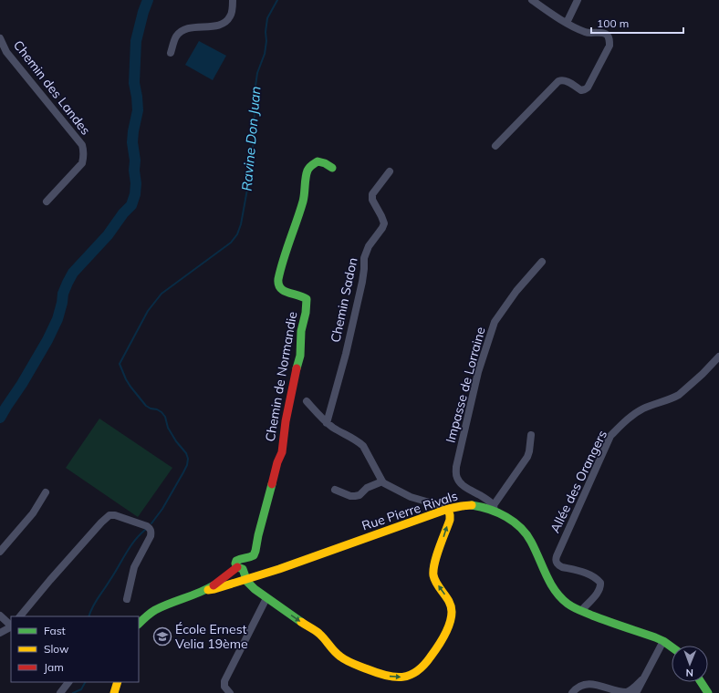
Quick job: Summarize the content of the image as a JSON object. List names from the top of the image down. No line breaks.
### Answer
{"streets":{"street":["Chemin des Landes","Chemin Sadon","Chemin de Normandie","Impasse de Lorraine","Allée des Orangers","Rue Pierre Rivals"]},"crossings":[["Impasse de Lorraine","Rue Pierre Rivals"],["Allée des Orangers","Rue Pierre Rivals"]],"water":["Ravine Don Juan"],"places":{"school or university":["École Ernest Velia 19ème"]},"legend":["Fast","Slow","Jam"],"scale_bar":"100 m","north":"bottom"}
